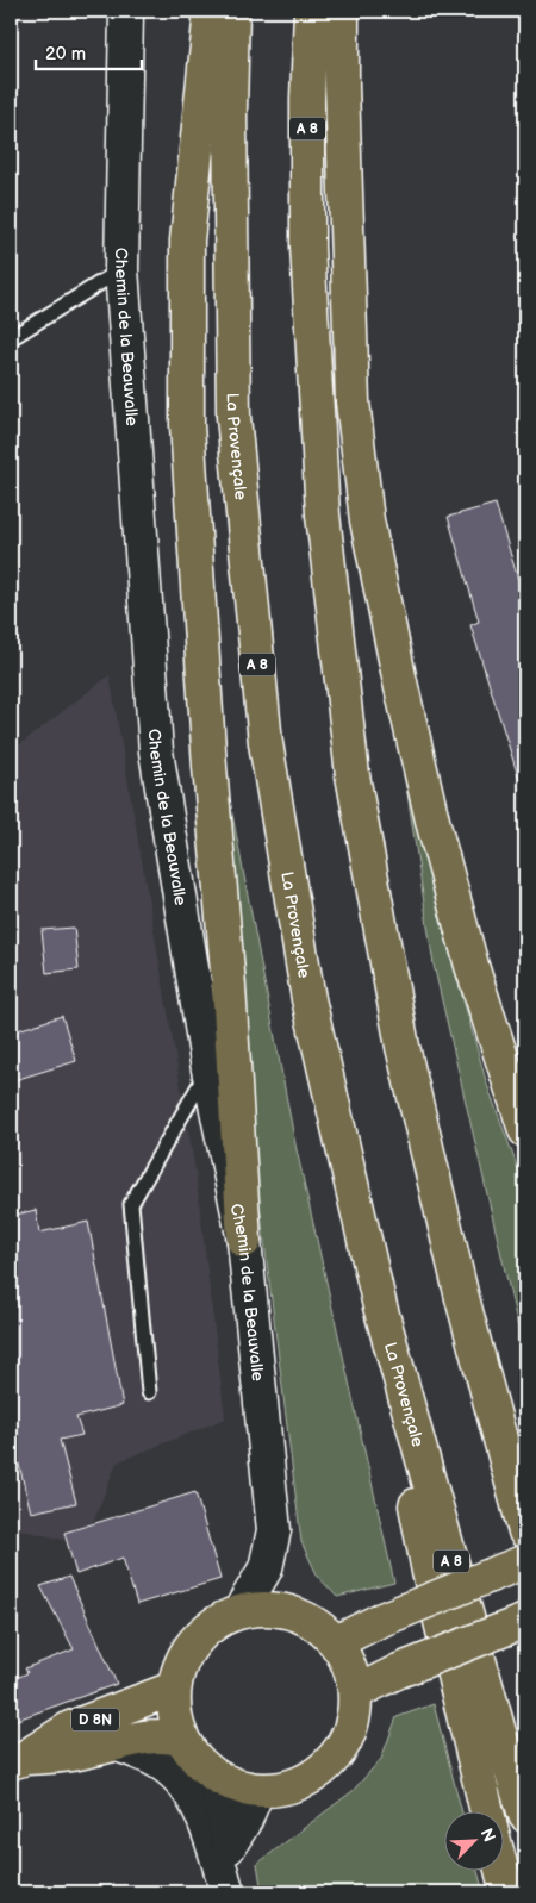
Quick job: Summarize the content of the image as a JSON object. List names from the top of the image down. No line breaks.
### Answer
{"streets":{"main road":["A 8","La Provençale","D 8N"],"street":["Chemin de la Beauvalle"]},"crossings":[["Chemin de la Beauvalle","D 8N"]],"scale_bar":"20 m","north":"top right"}
